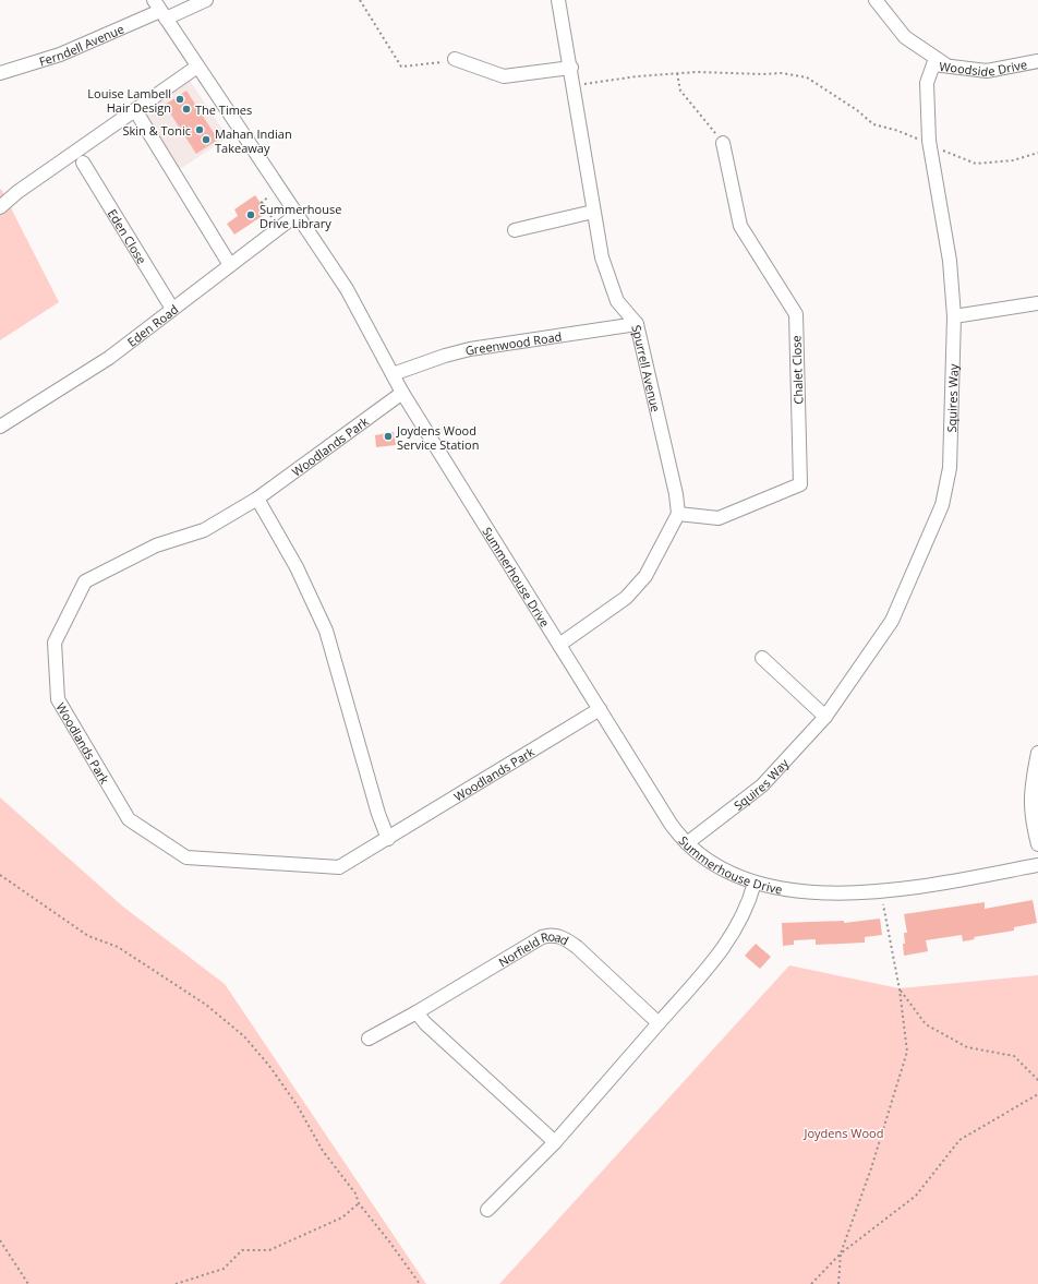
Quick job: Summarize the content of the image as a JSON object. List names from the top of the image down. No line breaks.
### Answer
{"streets":{"street":["Ferndell Avenue","Woodside Drive","Eden Close","Eden Road","Greenwood Road","Spurrell Avenue","Chalet Close","Squires Way","Woodlands Park","Summerhouse Drive","Norfield Road"]},"crossings":[["Ferndell Avenue","Summerhouse Drive"],["Woodside Drive","Squires Way"],["Eden Close","Eden Road"],["Eden Road","Summerhouse Drive"],["Greenwood Road","Spurrell Avenue"],["Greenwood Road","Summerhouse Drive"],["Spurrell Avenue","Chalet Close"],["Squires Way","Summerhouse Drive"],["Woodlands Park","Summerhouse Drive"]],"parks":["Joydens Wood"],"places":["Louise Lambell Hair Design","The Times","Skin & Tonic","Mahan Indian Takeaway","Summerhouse Drive Library","Joydens Wood Service Station"]}
